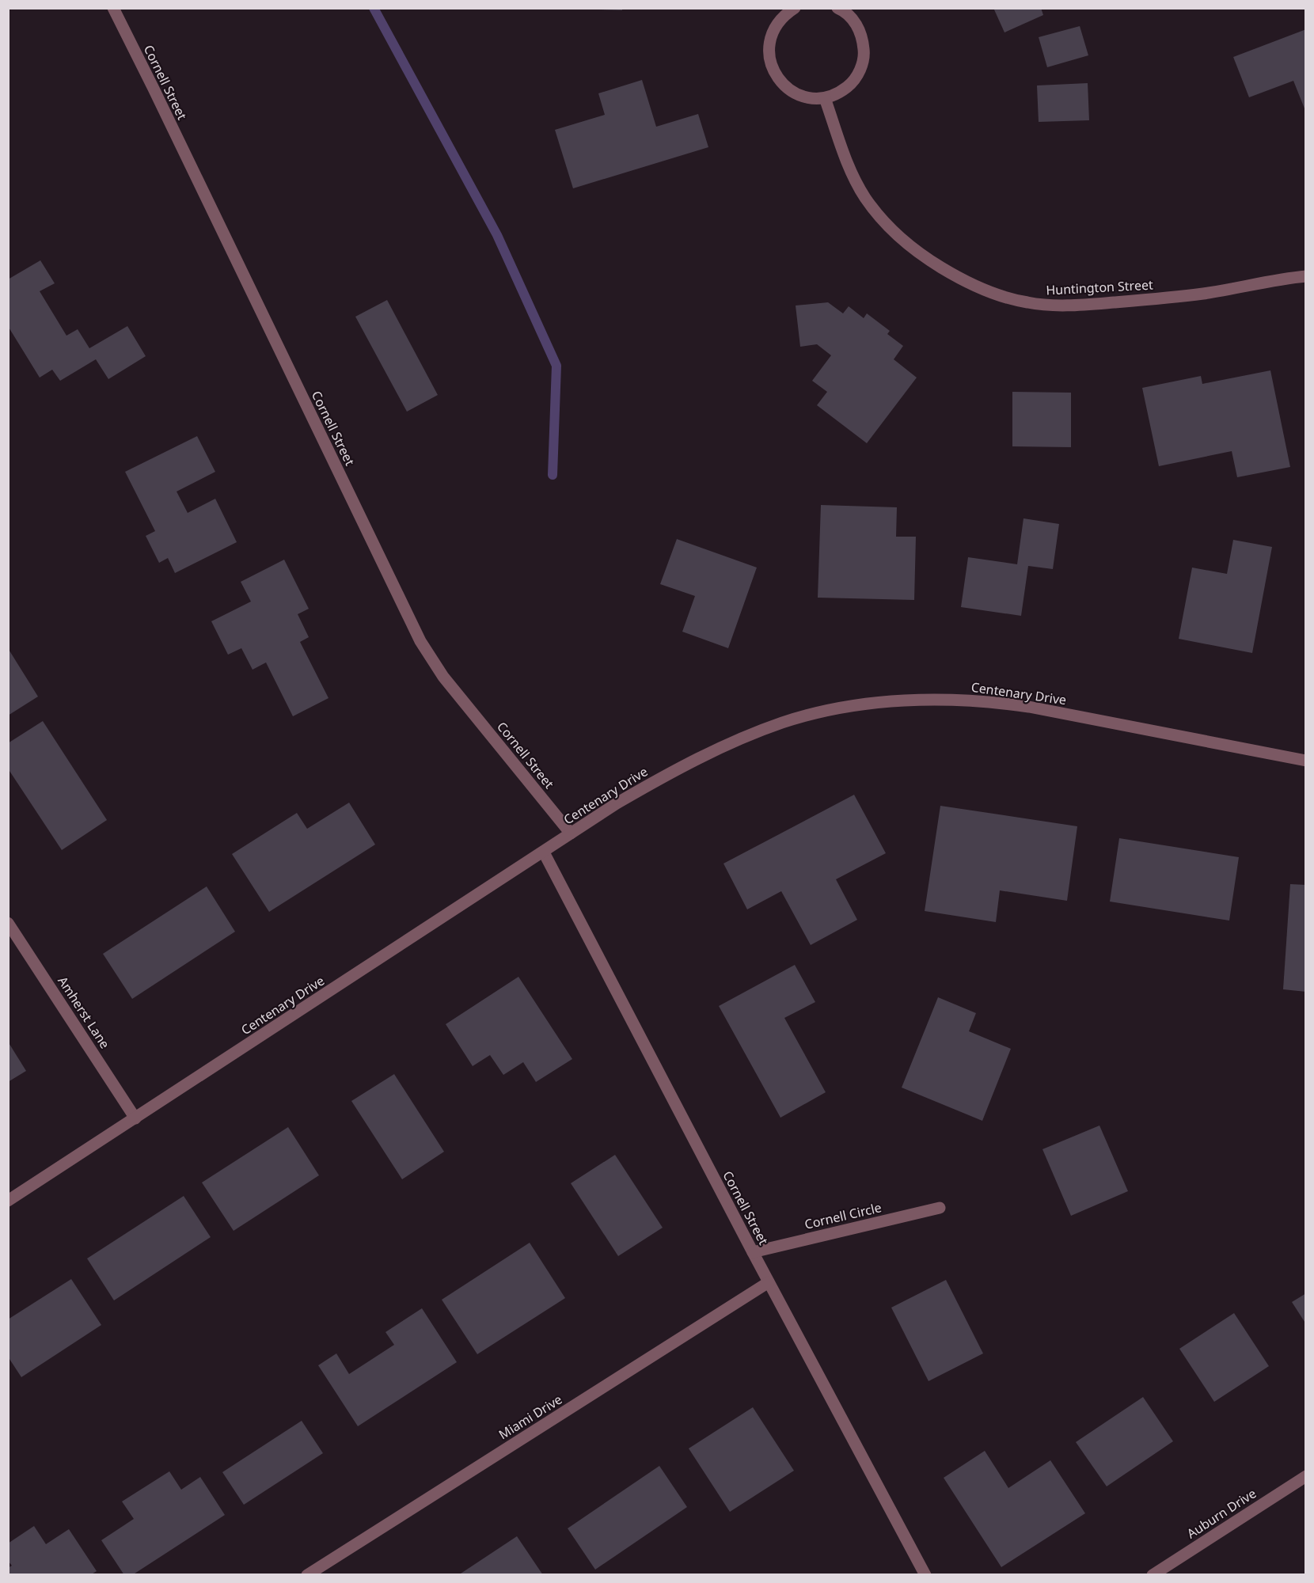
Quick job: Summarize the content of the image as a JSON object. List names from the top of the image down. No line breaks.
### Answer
{"streets":{"street":["Cornell Street","Huntington Street","Centenary Drive","Amherst Lane","Cornell Circle","Miami Drive","Auburn Drive"]},"crossings":[["Cornell Street","Centenary Drive"],["Cornell Street","Cornell Circle"],["Cornell Street","Miami Drive"],["Centenary Drive","Amherst Lane"]]}
